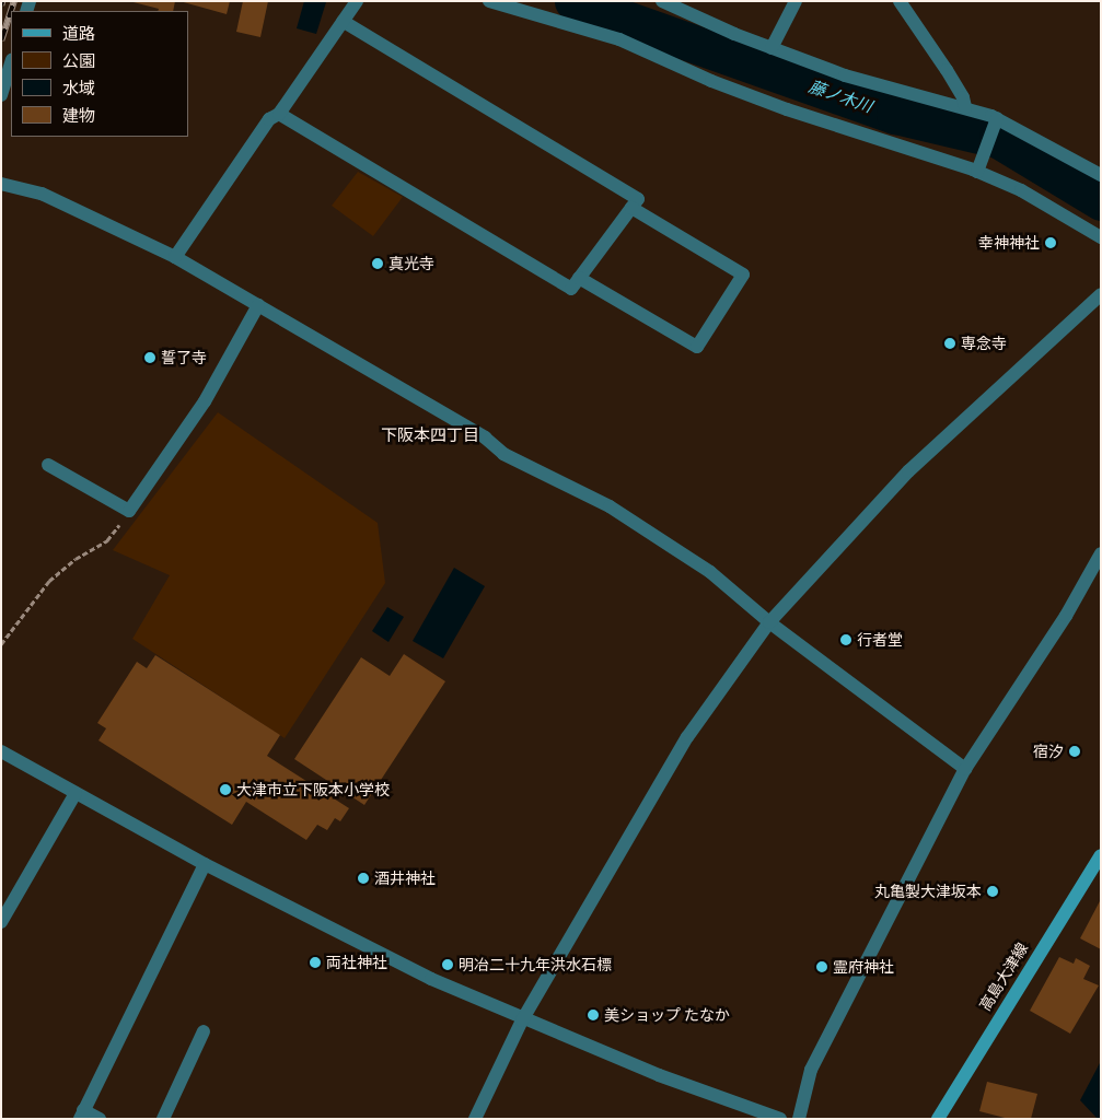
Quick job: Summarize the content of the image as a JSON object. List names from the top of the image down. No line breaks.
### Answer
{"streets":{"main road":["高島大津線"]},"districts":["下阪本四丁目"],"water":["藤ノ木川"],"places":["幸神神社","真光寺","専念寺","誓了寺","行者堂","宿汐","大津市立下阪本小学校","酒井神社","丸亀製大津坂本","両社神社","明冶二十九年洪水石標","霊府神社","美ショップ たなか"],"legend":["道路","公園","水域","建物"]}
